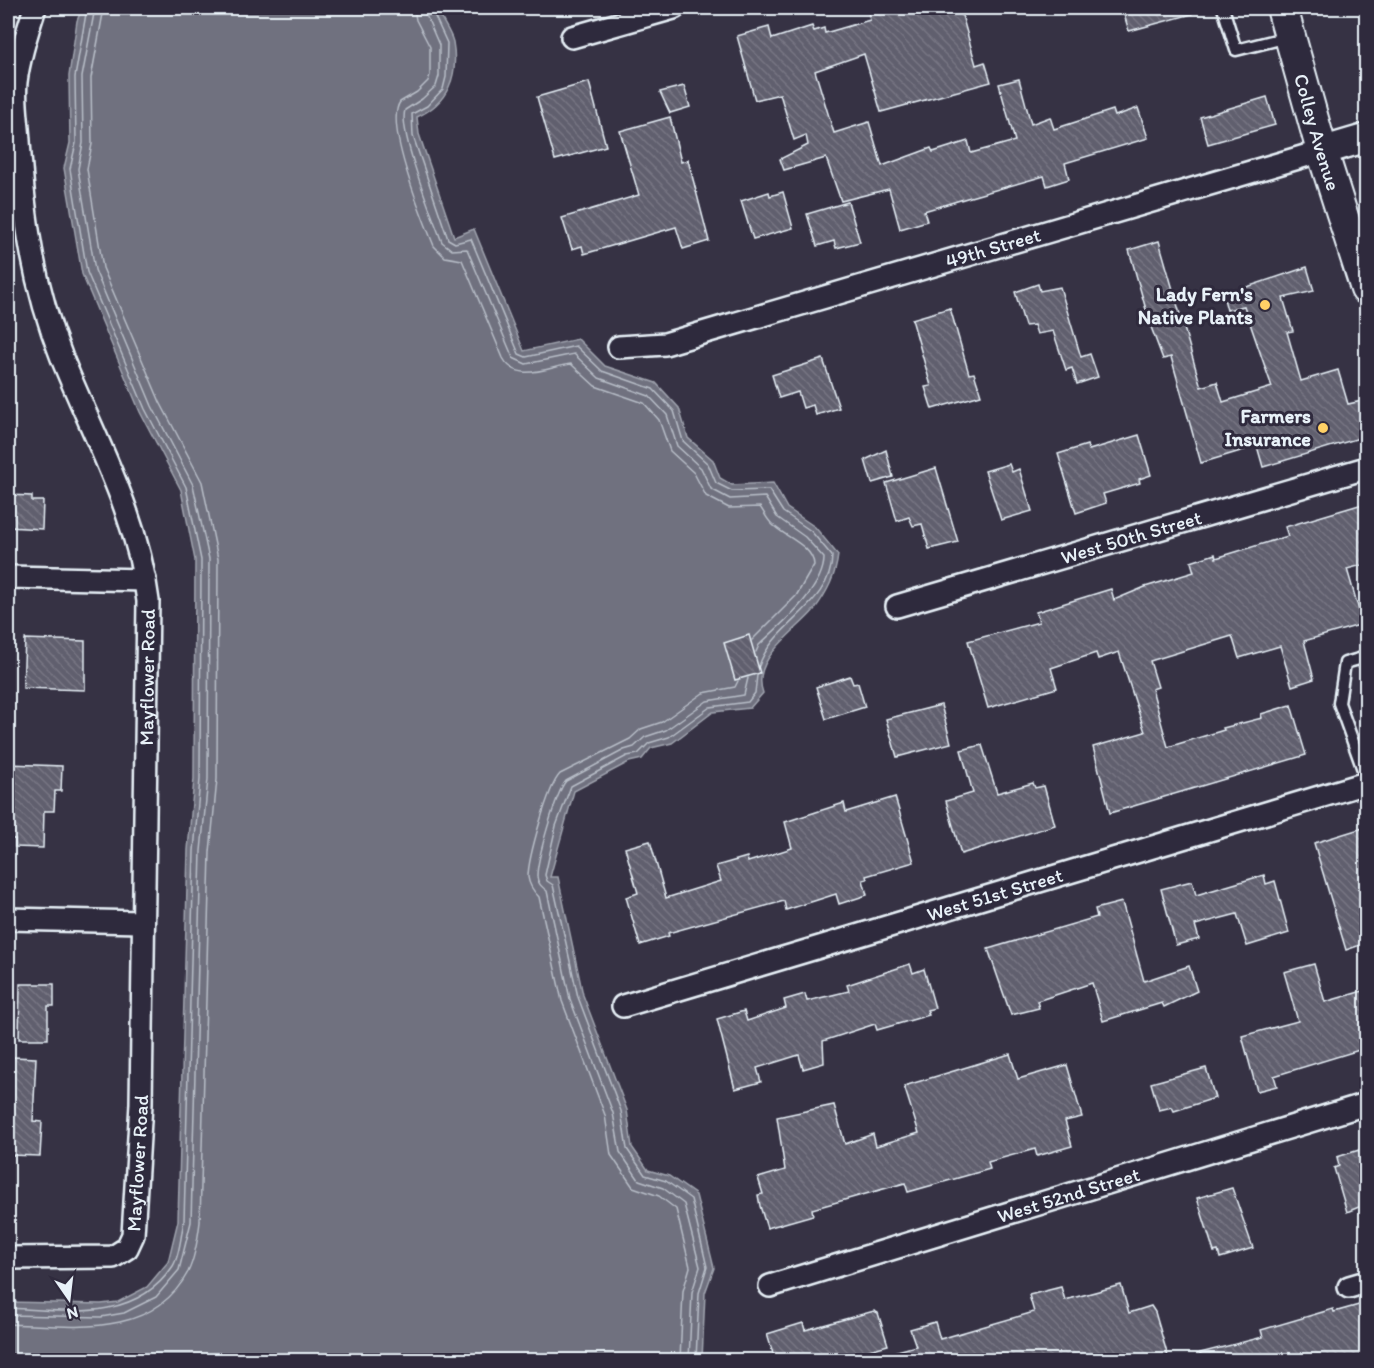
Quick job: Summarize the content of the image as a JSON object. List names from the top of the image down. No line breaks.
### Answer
{"streets":{"main road":["Colley Avenue"],"street":["49th Street","West 50th Street","Mayflower Road","West 51st Street","West 52nd Street"]},"crossings":[["Colley Avenue","49th Street"]],"places":["Lady Fern's Native Plants","Farmers Insurance"],"north":"bottom"}
